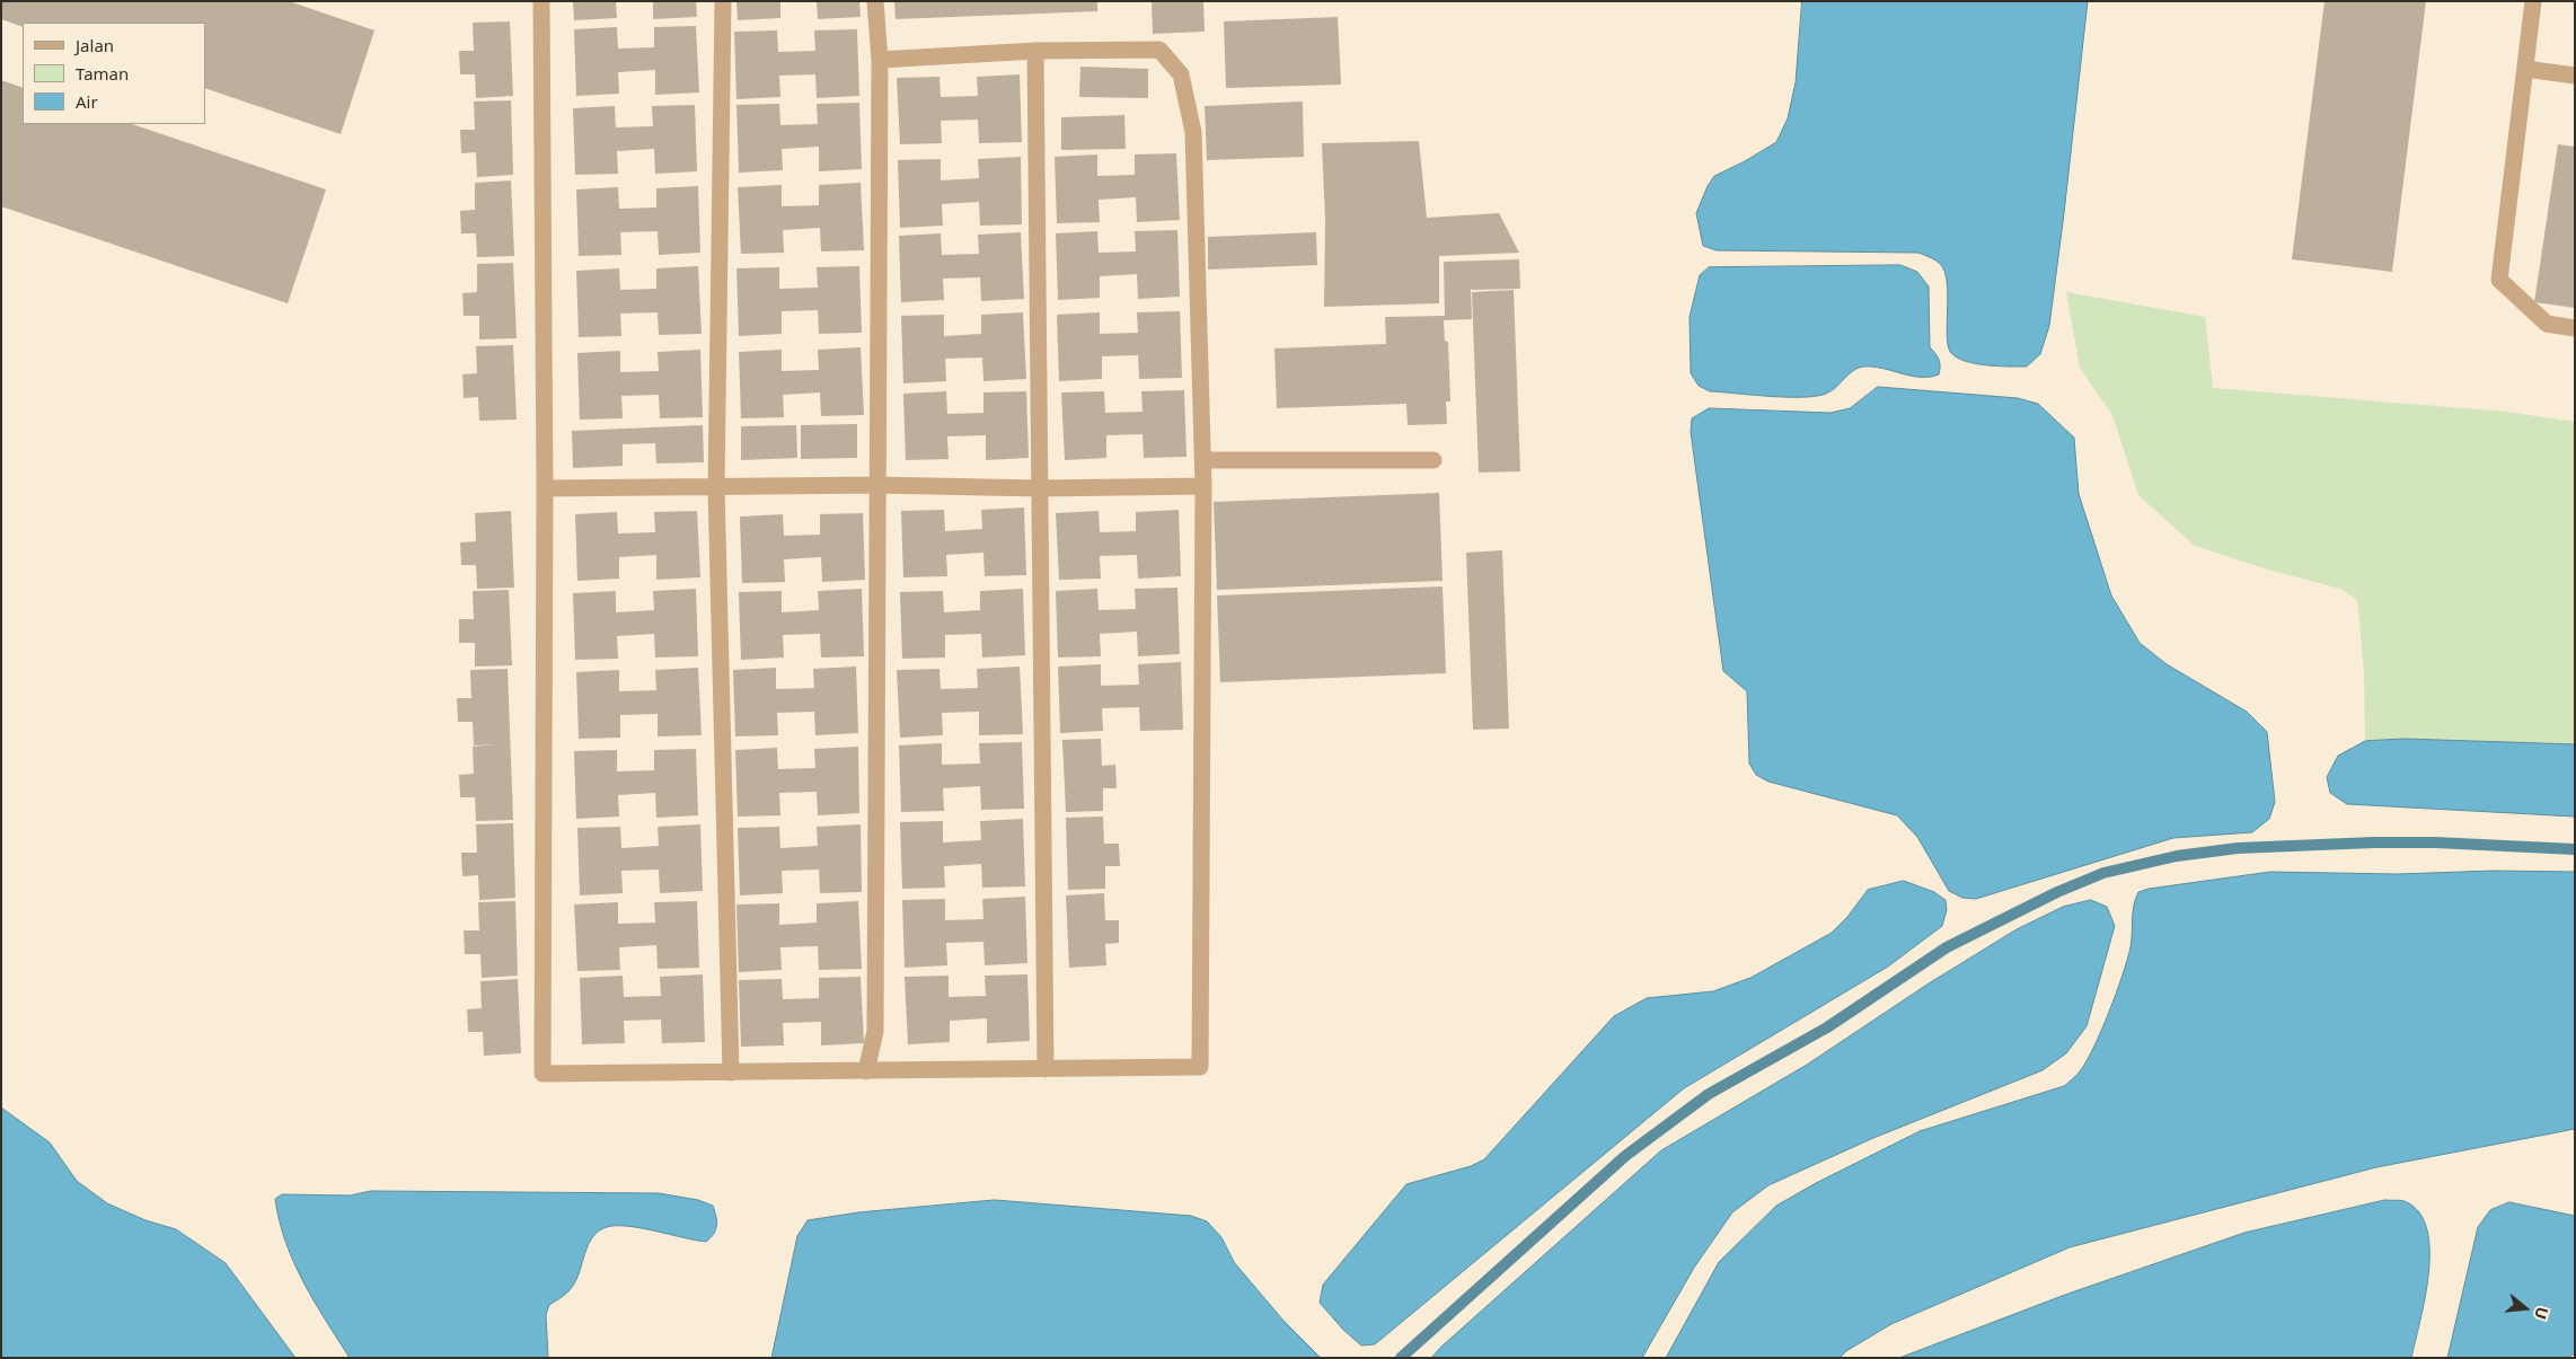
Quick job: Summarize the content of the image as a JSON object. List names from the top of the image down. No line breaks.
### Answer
{"legend":["Jalan","Taman","Air"],"north":"right"}
